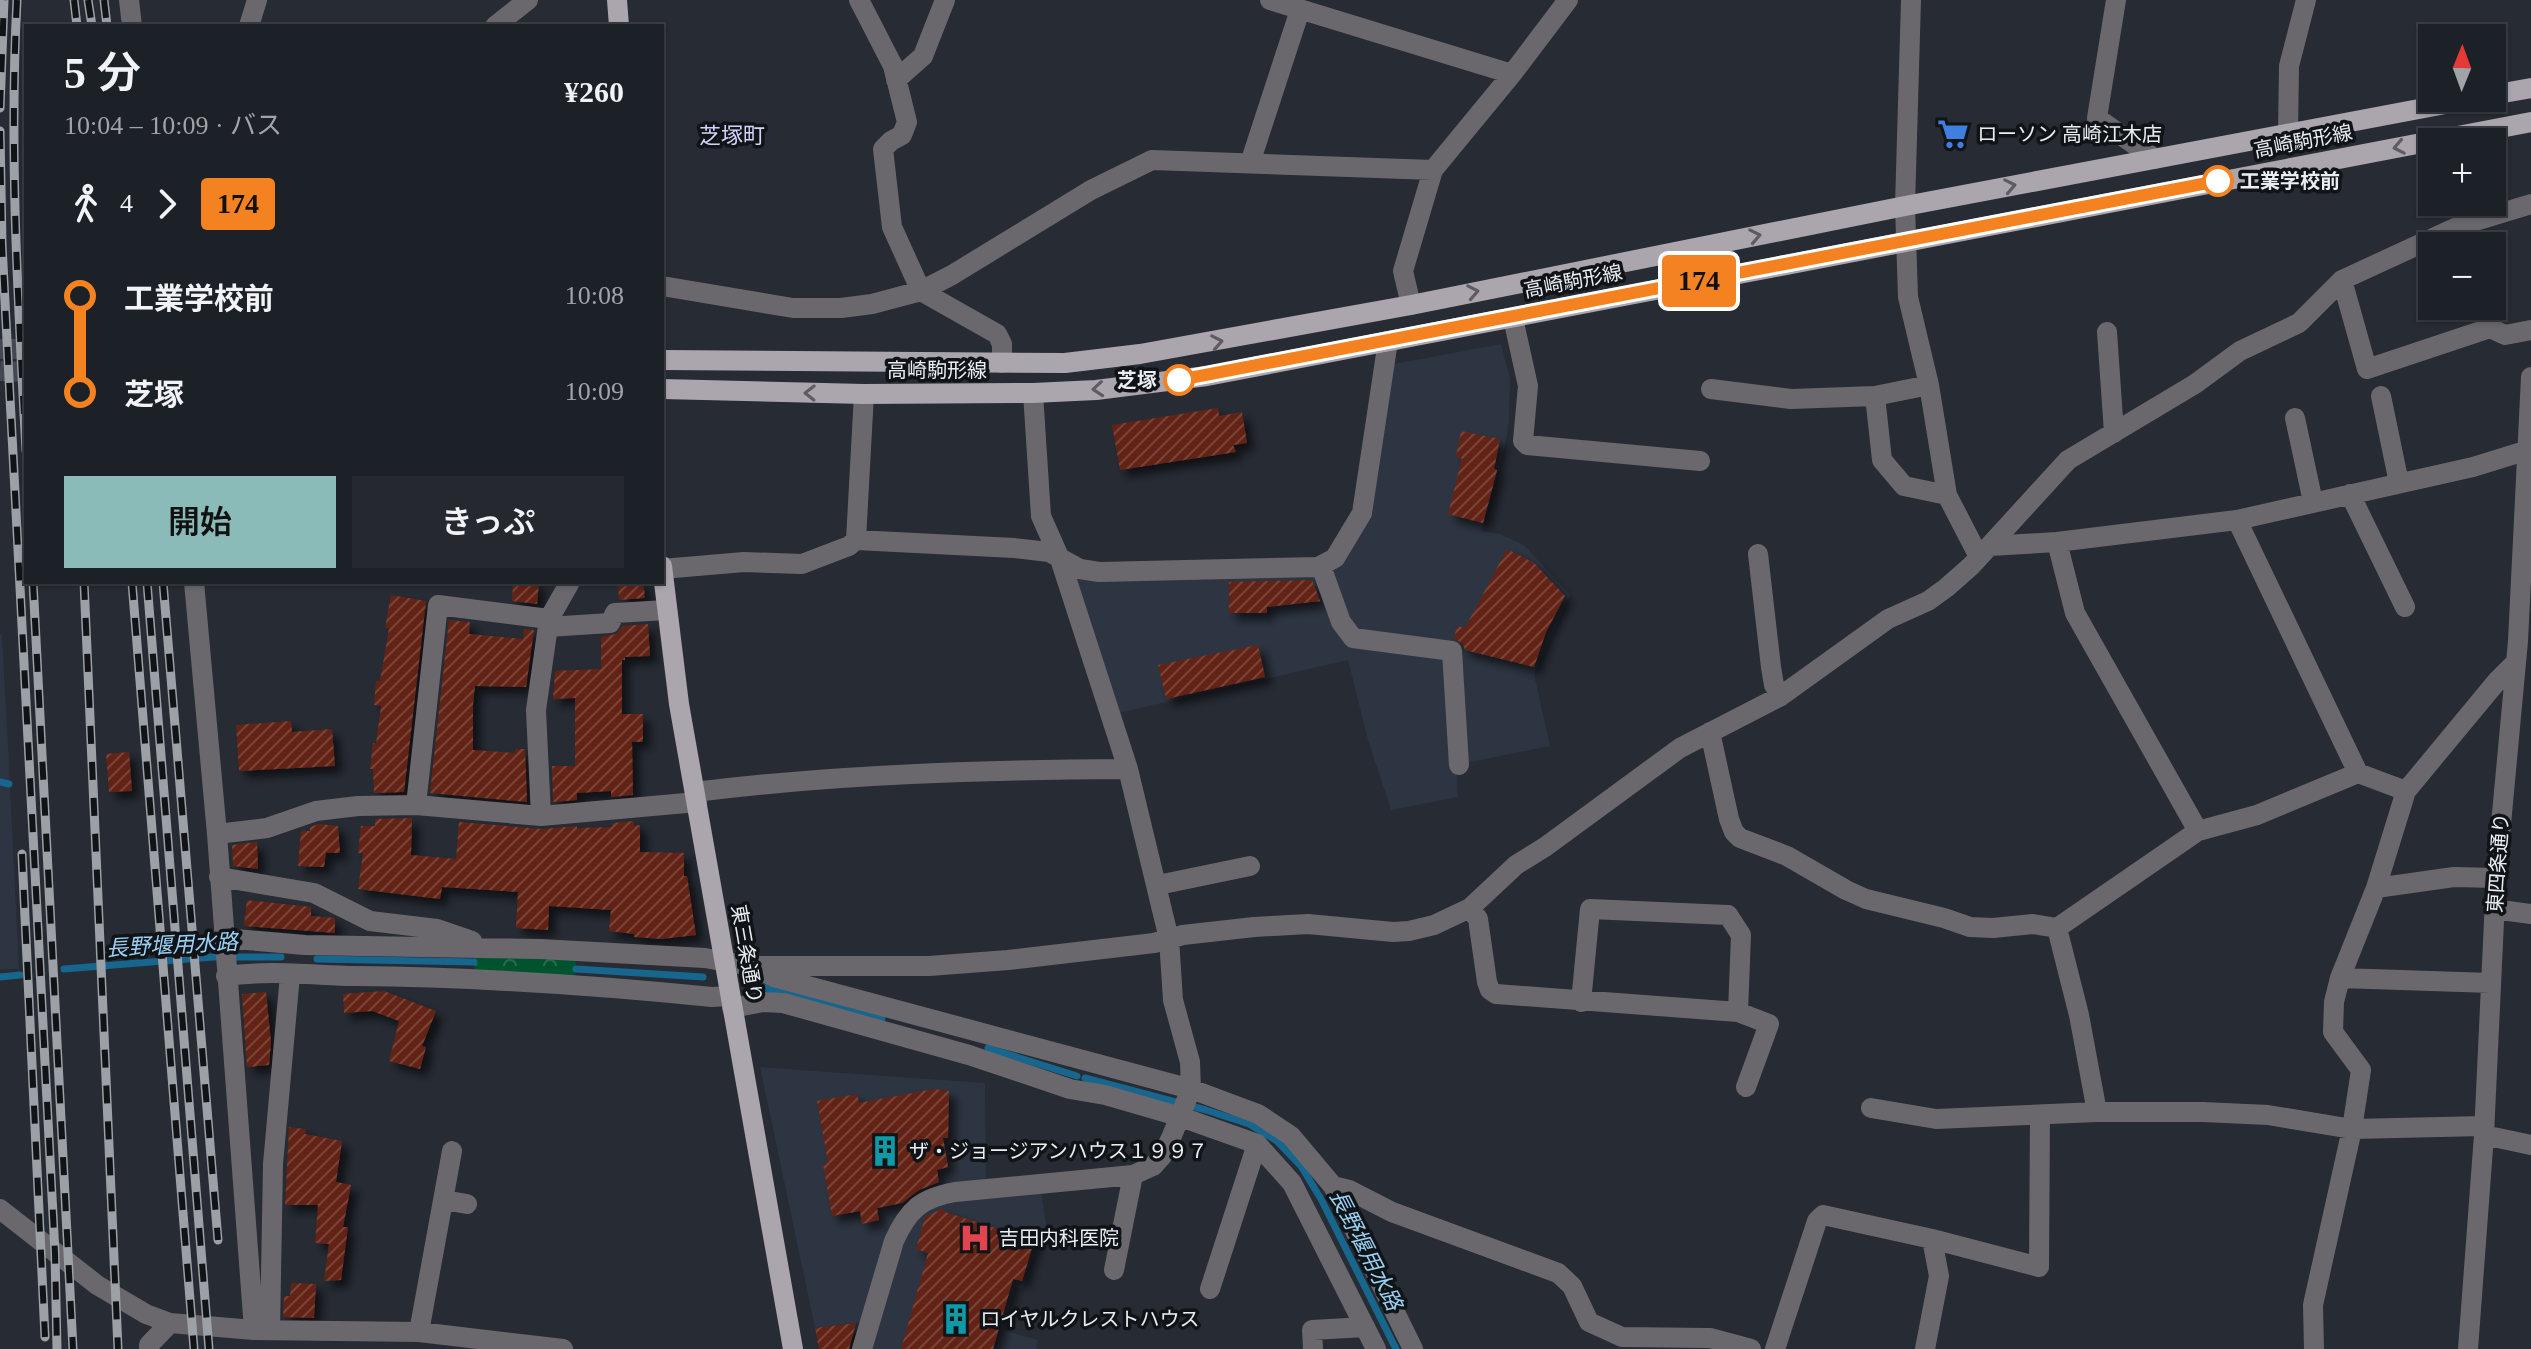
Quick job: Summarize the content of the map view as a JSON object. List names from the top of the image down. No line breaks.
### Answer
{"streets":{"main road":["高崎駒形線","東三条通り"],"street":["東四条通り"]},"districts":["芝塚町"],"water":["長野堰用水路"],"places":{"supermarket":["ローソン 高崎江木店"],"other":["工業学校前","芝塚"],"building":["ザ・ジョージアンハウス１９９７","ロイヤルクレストハウス"],"hospital":["吉田内科医院"]},"lines":["bus line 174"],"north":"top","page":{"on_map":"174","map_buttons":["+","−"],"heading":["5 分","10:04 – 10:09 · バス","¥260"],"legs":["4","174"],"list":[{"name":"工業学校前","value":"10:08"},{"name":"芝塚","value":"10:09"}],"buttons":["開始","きっぷ"]}}
